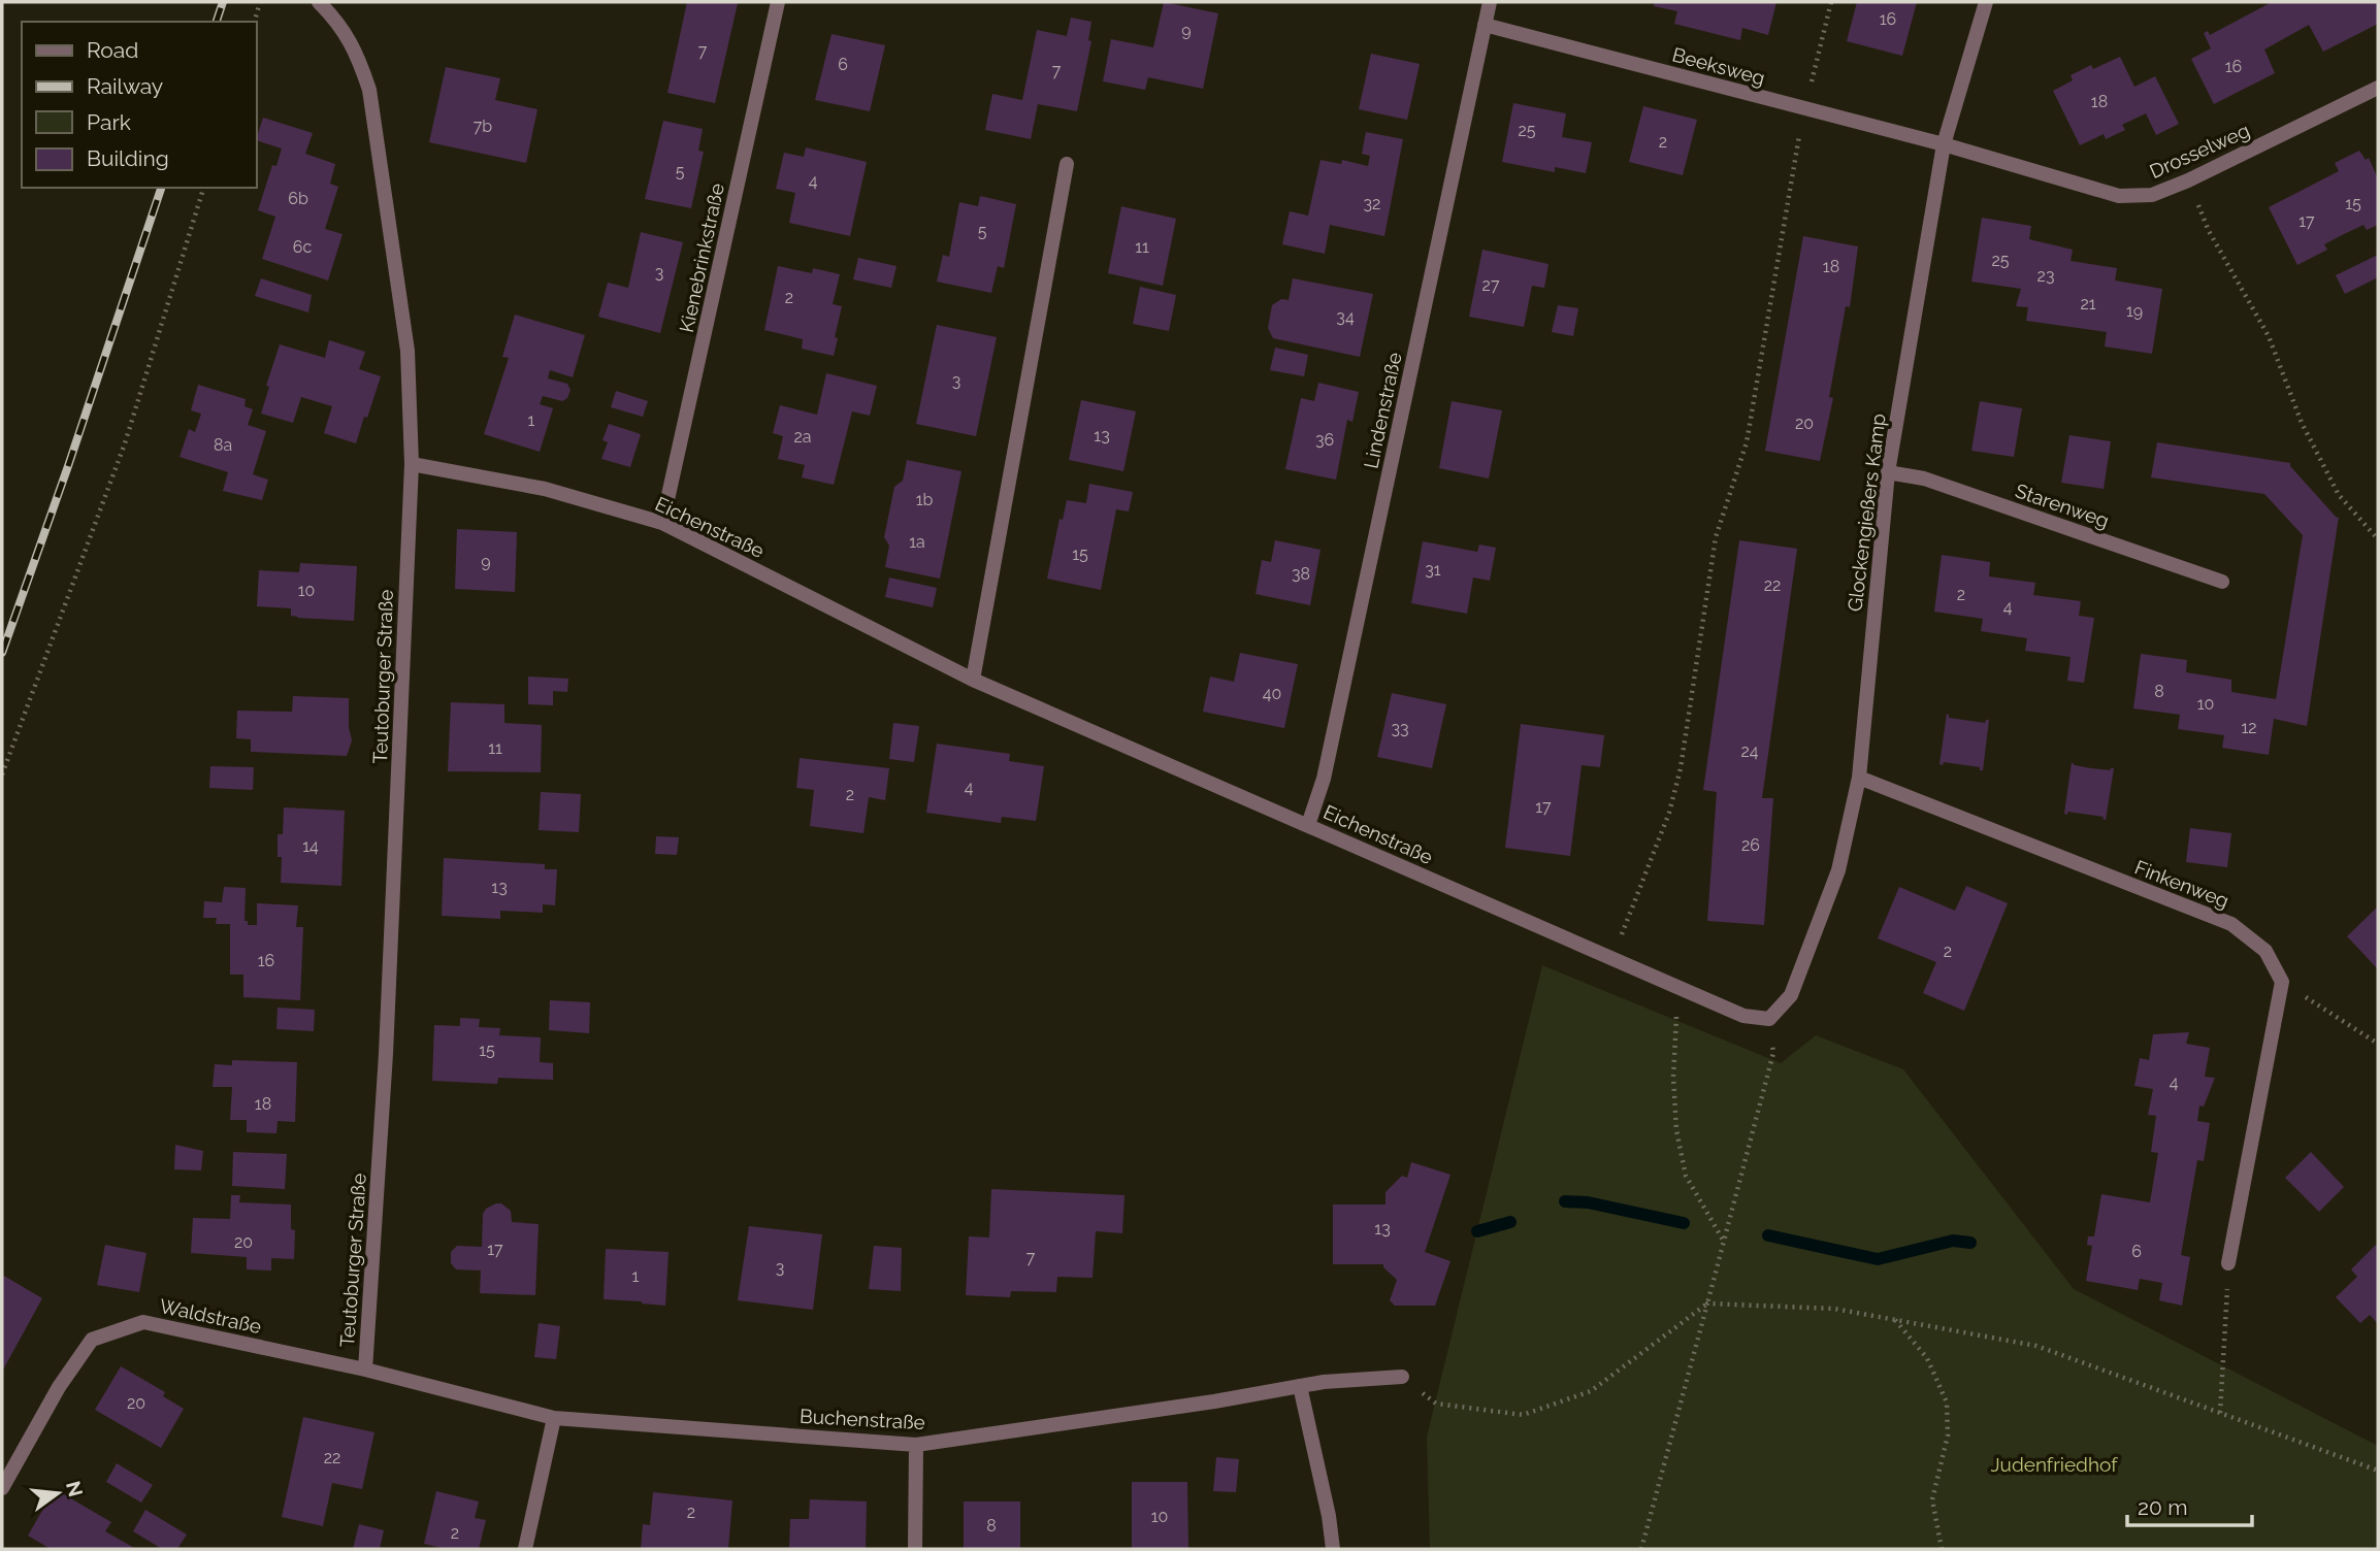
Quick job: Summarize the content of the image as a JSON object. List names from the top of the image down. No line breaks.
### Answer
{"streets":{"street":["Beeksweg","Drosselweg","Kienebrinkstraße","Lindenstraße","Starenweg","Glockengießers Kamp","Eichenstraße","Teutoburger Straße","Finkenweg","Waldstraße","Buchenstraße"]},"crossings":[["Beeksweg","Drosselweg"],["Beeksweg","Lindenstraße"],["Beeksweg","Glockengießers Kamp"],["Drosselweg","Glockengießers Kamp"],["Kienebrinkstraße","Eichenstraße"],["Lindenstraße","Eichenstraße"],["Starenweg","Glockengießers Kamp"],["Glockengießers Kamp","Eichenstraße"],["Glockengießers Kamp","Finkenweg"],["Eichenstraße","Teutoburger Straße"],["Teutoburger Straße","Waldstraße"],["Teutoburger Straße","Buchenstraße"],["Waldstraße","Buchenstraße"]],"parks":["Judenfriedhof"],"house_numbers":["16","9","7","6","16","7","18","7b","25","2","5","4","6b","32","15","17","5","6c","11","25","18","3","23","27","2","21","19","34","3","1","20","13","2a","36","8a","1b","1a","15","9","31","38","22","10","2","4","8","40","10","12","33","11","24","4","2","17","26","14","13","2","16","15","4","18","13","20","17","6","7","3","1","20","22","2","10","8","2"],"legend":["Road","Railway","Park","Building"],"scale_bar":"20 m","north":"right"}
